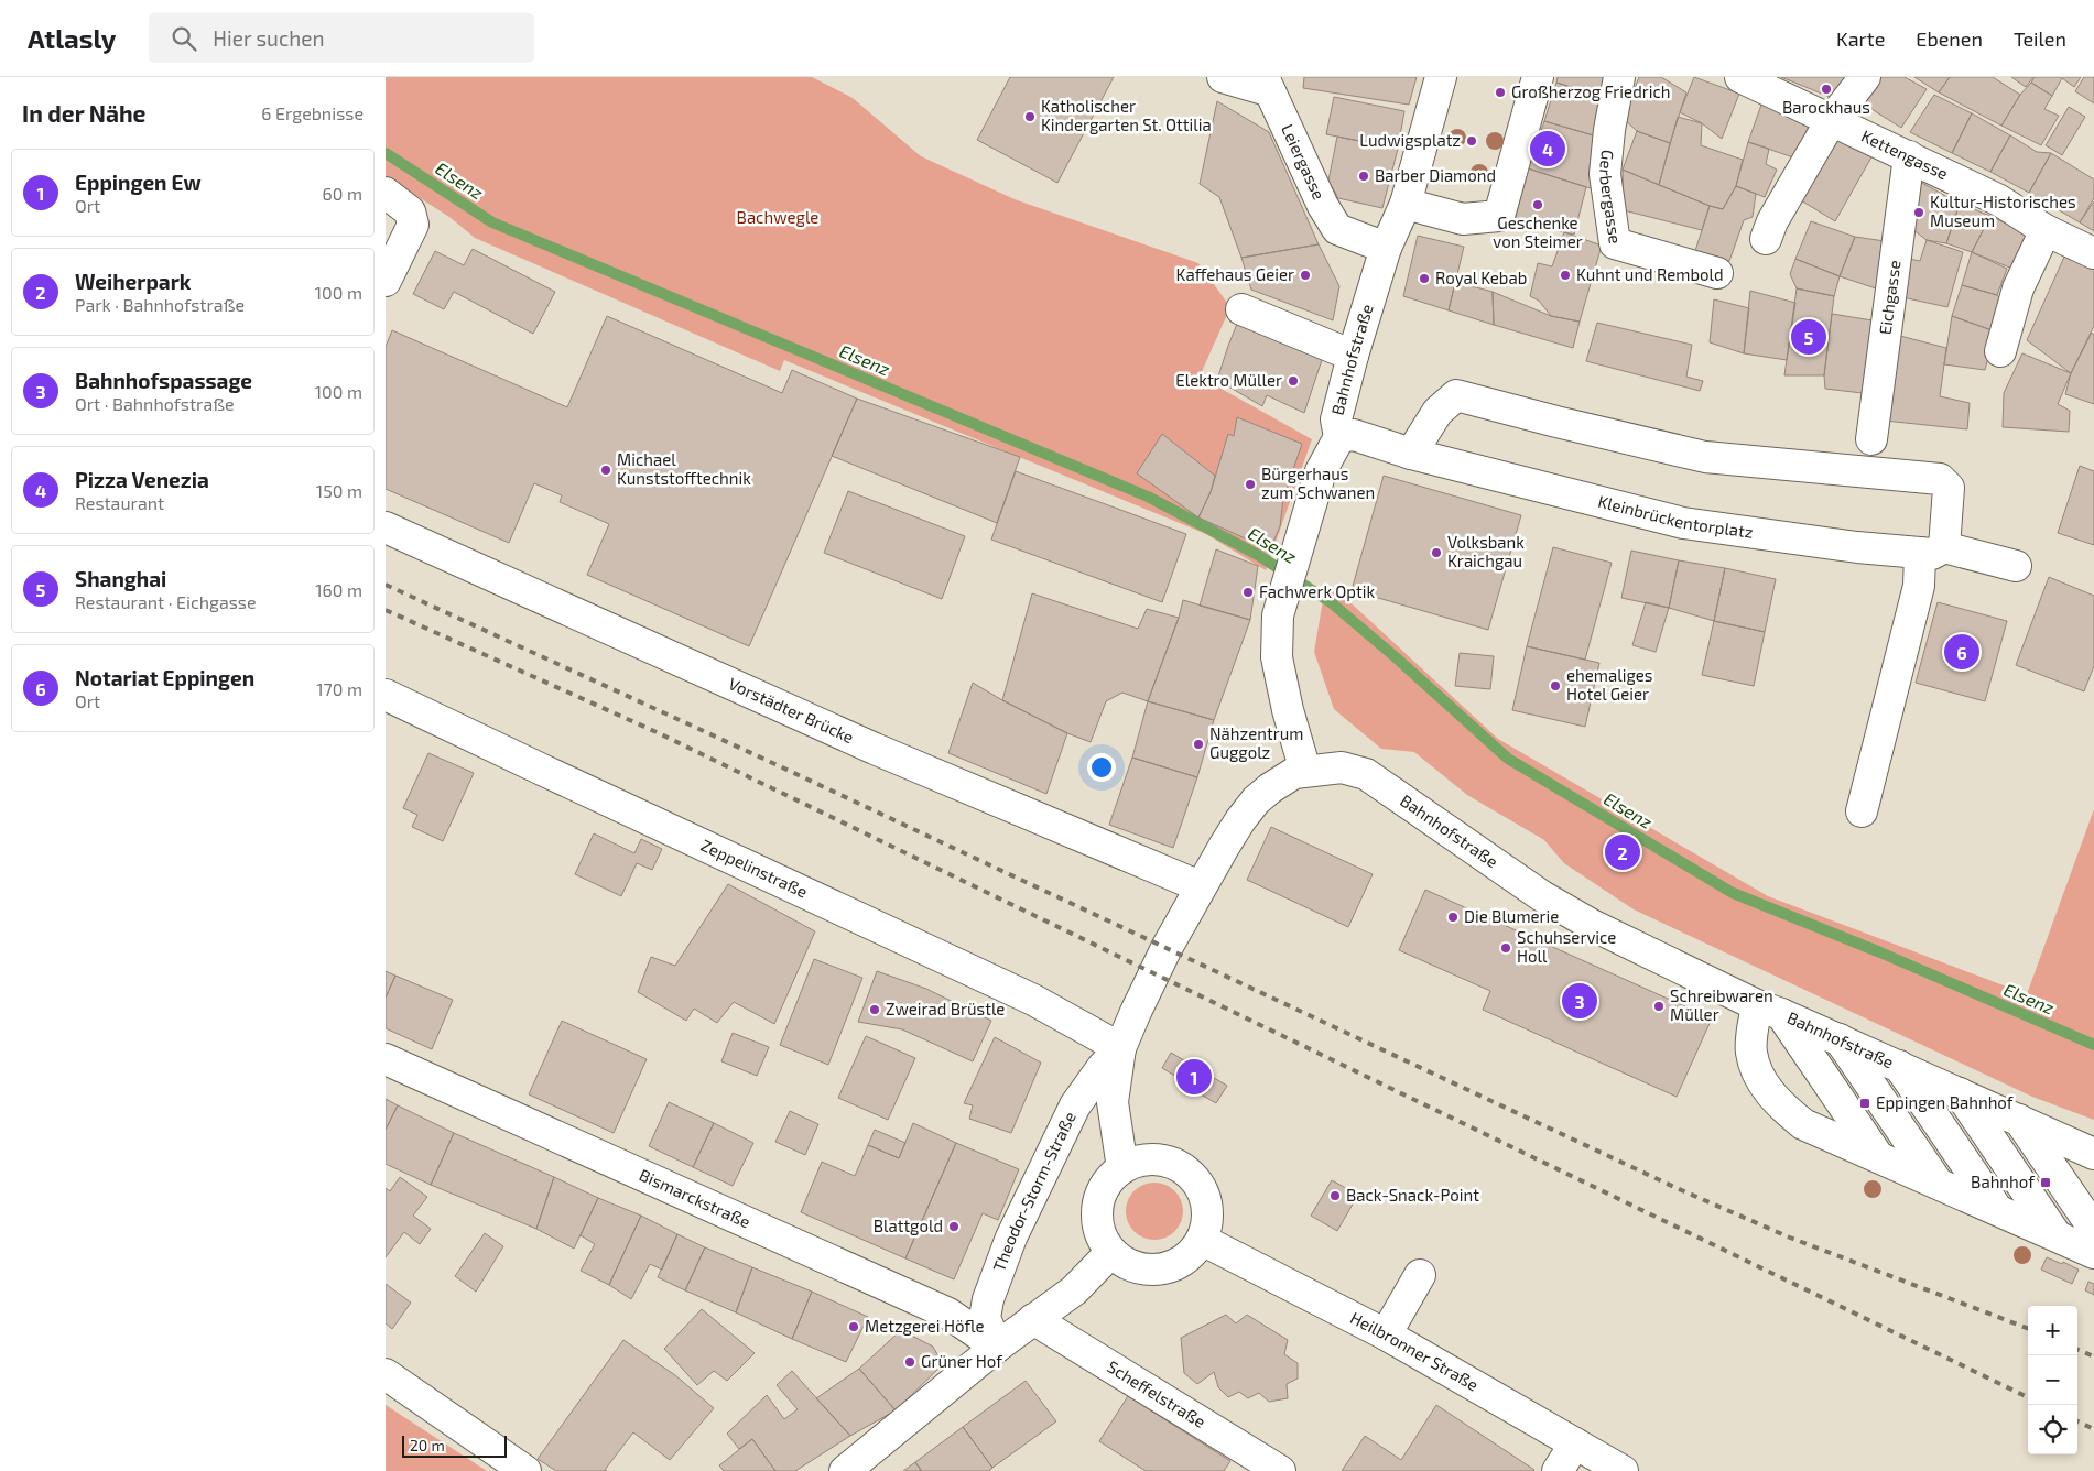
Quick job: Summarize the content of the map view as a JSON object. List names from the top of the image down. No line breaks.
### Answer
{"streets":{"street":["Kettengasse","Leiergasse","Gerbergasse","Eichgasse","Bahnhofstraße","Kleinbrückentorplatz","Vorstädter Brücke","Zeppelinstraße","Theodor-Storm-Straße","Bismarckstraße","Heilbronner Straße","Scheffelstraße"]},"crossings":[["Kettengasse","Eichgasse"],["Leiergasse","Bahnhofstraße"],["Bahnhofstraße","Kleinbrückentorplatz"],["Bahnhofstraße","Vorstädter Brücke"],["Bahnhofstraße","Theodor-Storm-Straße"],["Vorstädter Brücke","Theodor-Storm-Straße"],["Zeppelinstraße","Theodor-Storm-Straße"],["Theodor-Storm-Straße","Bismarckstraße"],["Theodor-Storm-Straße","Heilbronner Straße"]],"water":["Elsenz"],"parks":["Bachwegle"],"places":{"other":["Barockhaus","Großherzog Friedrich","Katholischer Kindergarten St. Ottilia","Ludwigsplatz","Barber Diamond","Geschenke von Steimer","Kultur-Historisches Museum","Kaffehaus Geier","Kuhnt und Rembold","Royal Kebab","Elektro Müller","Michael Kunststofftechnik","Bürgerhaus zum Schwanen","Volksbank Kraichgau","Fachwerk Optik","ehemaliges Hotel Geier","Nähzentrum Guggolz","Die Blumerie","Schuhservice Holl","Schreibwaren Müller","Zweirad Brüstle","Back-Snack-Point","Blattgold","Metzgerei Höfle","Grüner Hof"],"transit":["Eppingen Bahnhof","Bahnhof"]},"scale_bar":"20 m","page":{"header":"Atlasly","search":"Hier suchen","nav":["Karte","Ebenen","Teilen"],"heading":["In der Nähe","6 Ergebnisse"],"pins":["4","5","6","2","3","1"],"list":[{"mark":"1","name":"Eppingen Ew","note":"Ort","value":"60 m"},{"mark":"2","name":"Weiherpark","note":"Park · Bahnhofstraße","value":"100 m"},{"mark":"3","name":"Bahnhofspassage","note":"Ort · Bahnhofstraße","value":"100 m"},{"mark":"4","name":"Pizza Venezia","note":"Restaurant","value":"150 m"},{"mark":"5","name":"Shanghai","note":"Restaurant · Eichgasse","value":"160 m"},{"mark":"6","name":"Notariat Eppingen","note":"Ort","value":"170 m"}],"map_buttons":["+","−"],"scale":"20 m"}}
